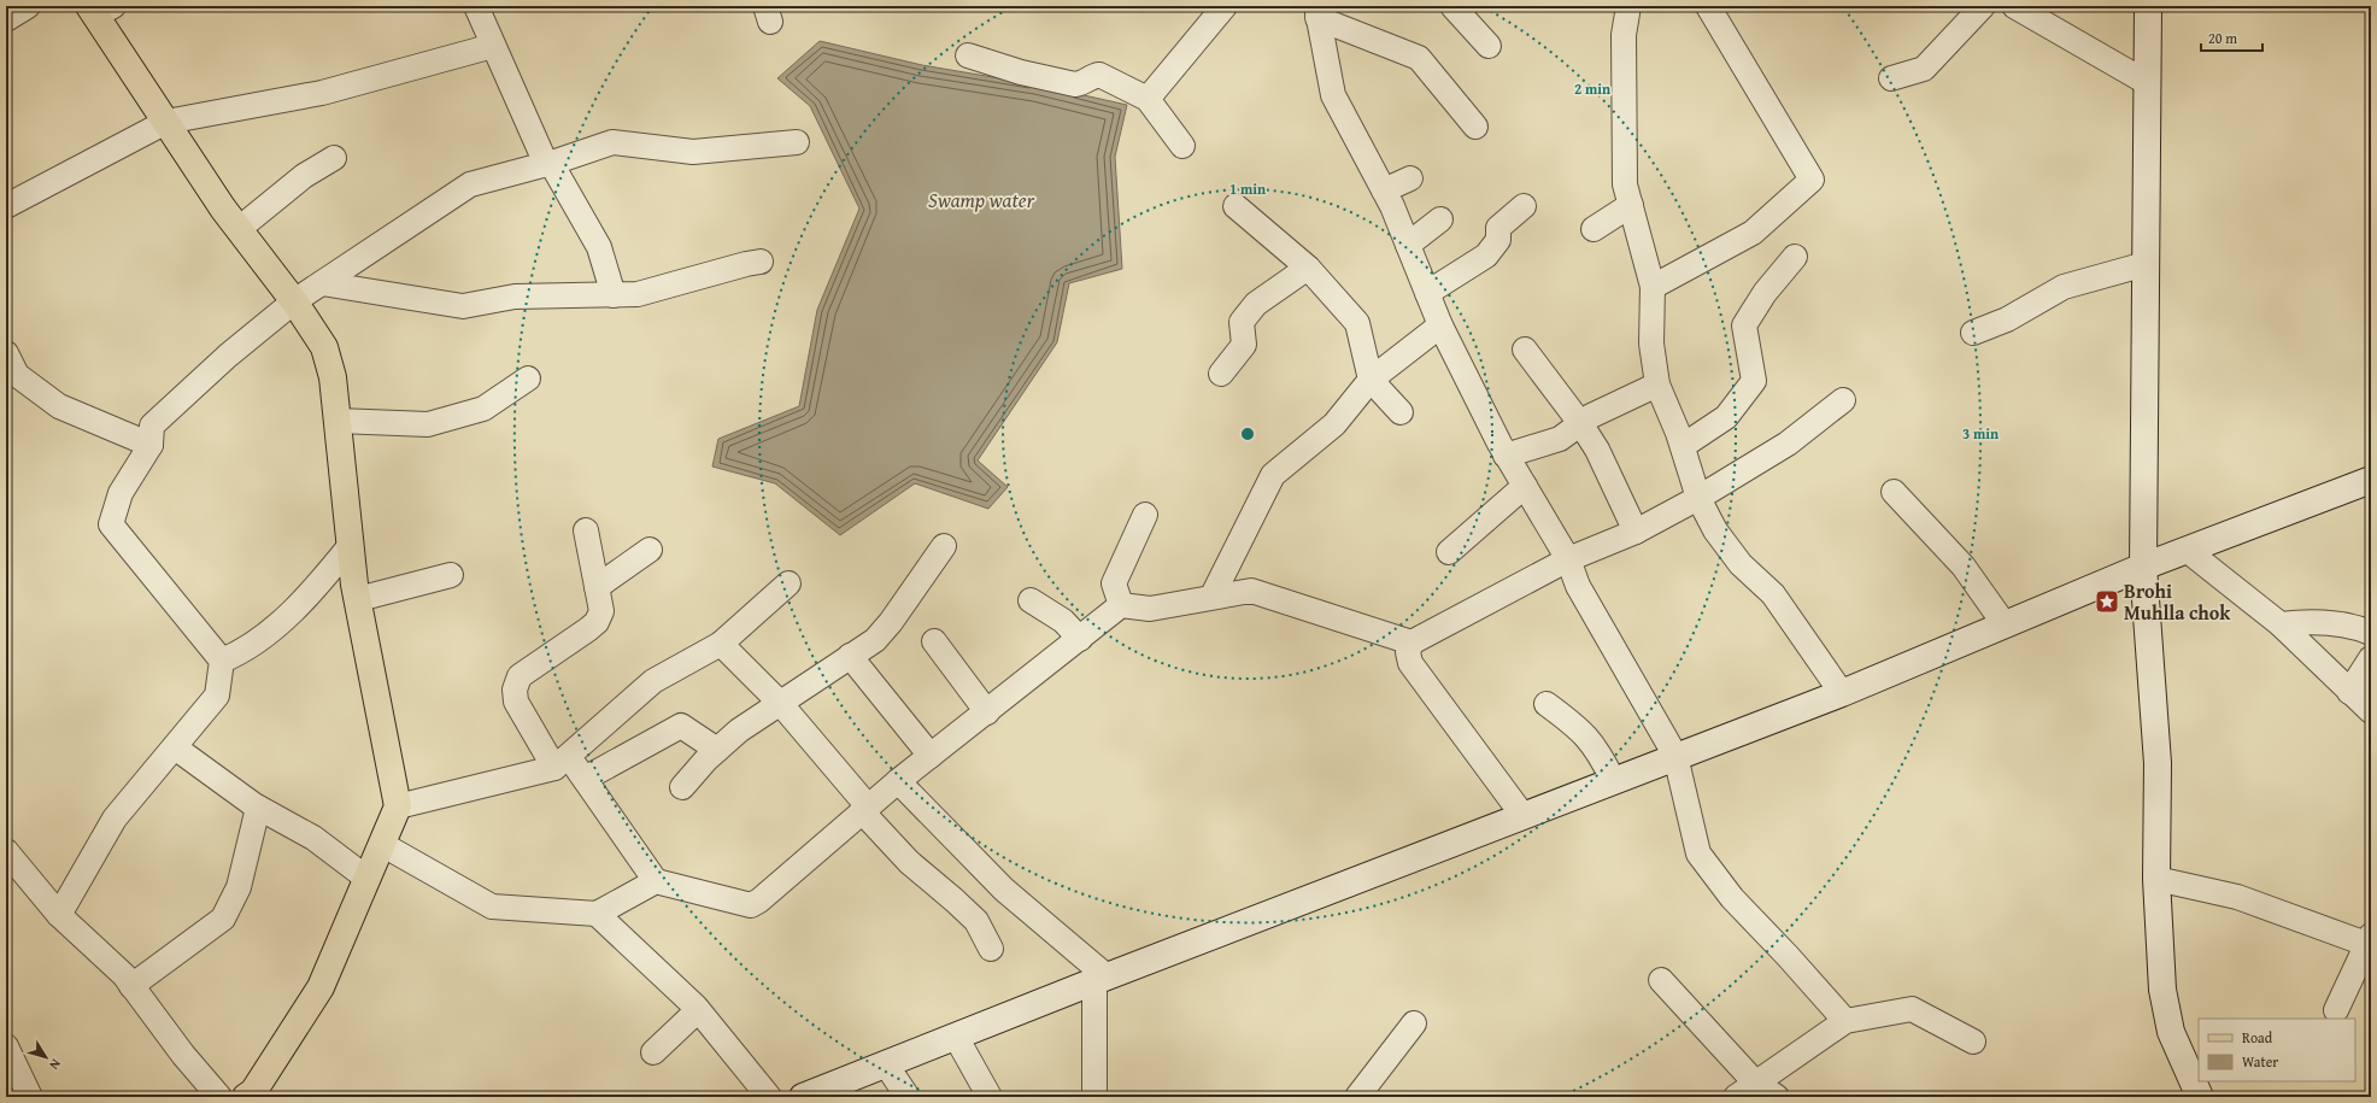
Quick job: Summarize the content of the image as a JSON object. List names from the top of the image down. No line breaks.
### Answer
{"water":["Swamp water"],"places":{"place":["Brohi Muhlla chok"]},"legend":["Road","Water"],"scale_bar":"20 m","north":"bottom right","rings":["2 min","1 min","3 min"]}
